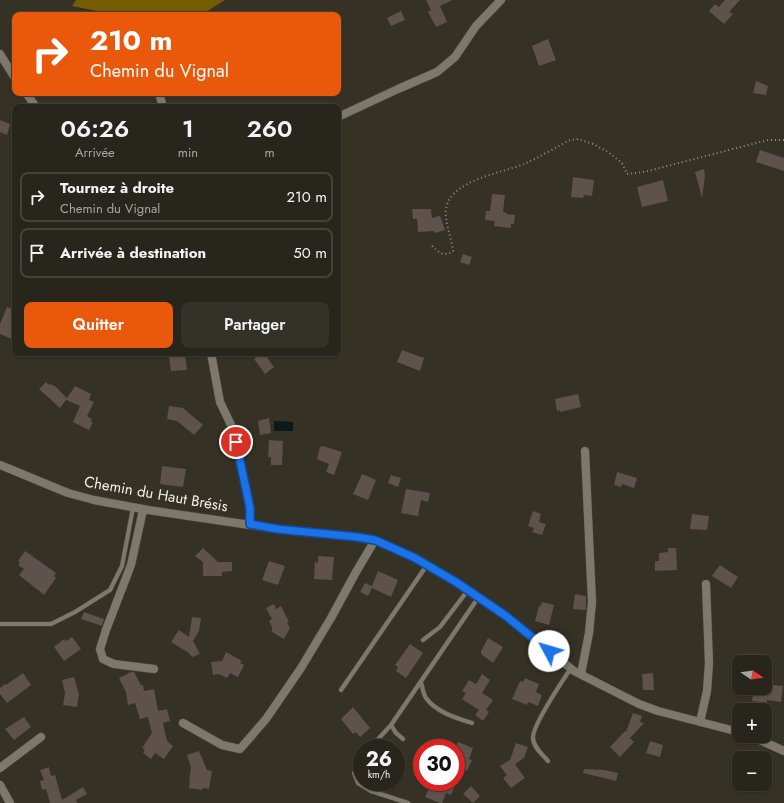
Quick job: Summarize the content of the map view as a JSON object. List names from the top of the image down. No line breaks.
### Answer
{"streets":{"street":["Chemin du Haut Brésis"]},"north":"right","page":{"turn":["210 m","Chemin du Vignal"],"eta":["06:26","Arrivée","1","min","260","m"],"list":[{"name":"Tournez à droite","note":"Chemin du Vignal","value":"210 m"},{"name":"Arrivée à destination","value":"50 m"}],"buttons":["Quitter","Partager"],"map_buttons":["+","−"],"speed":"26 km/h","limit":"30"}}
